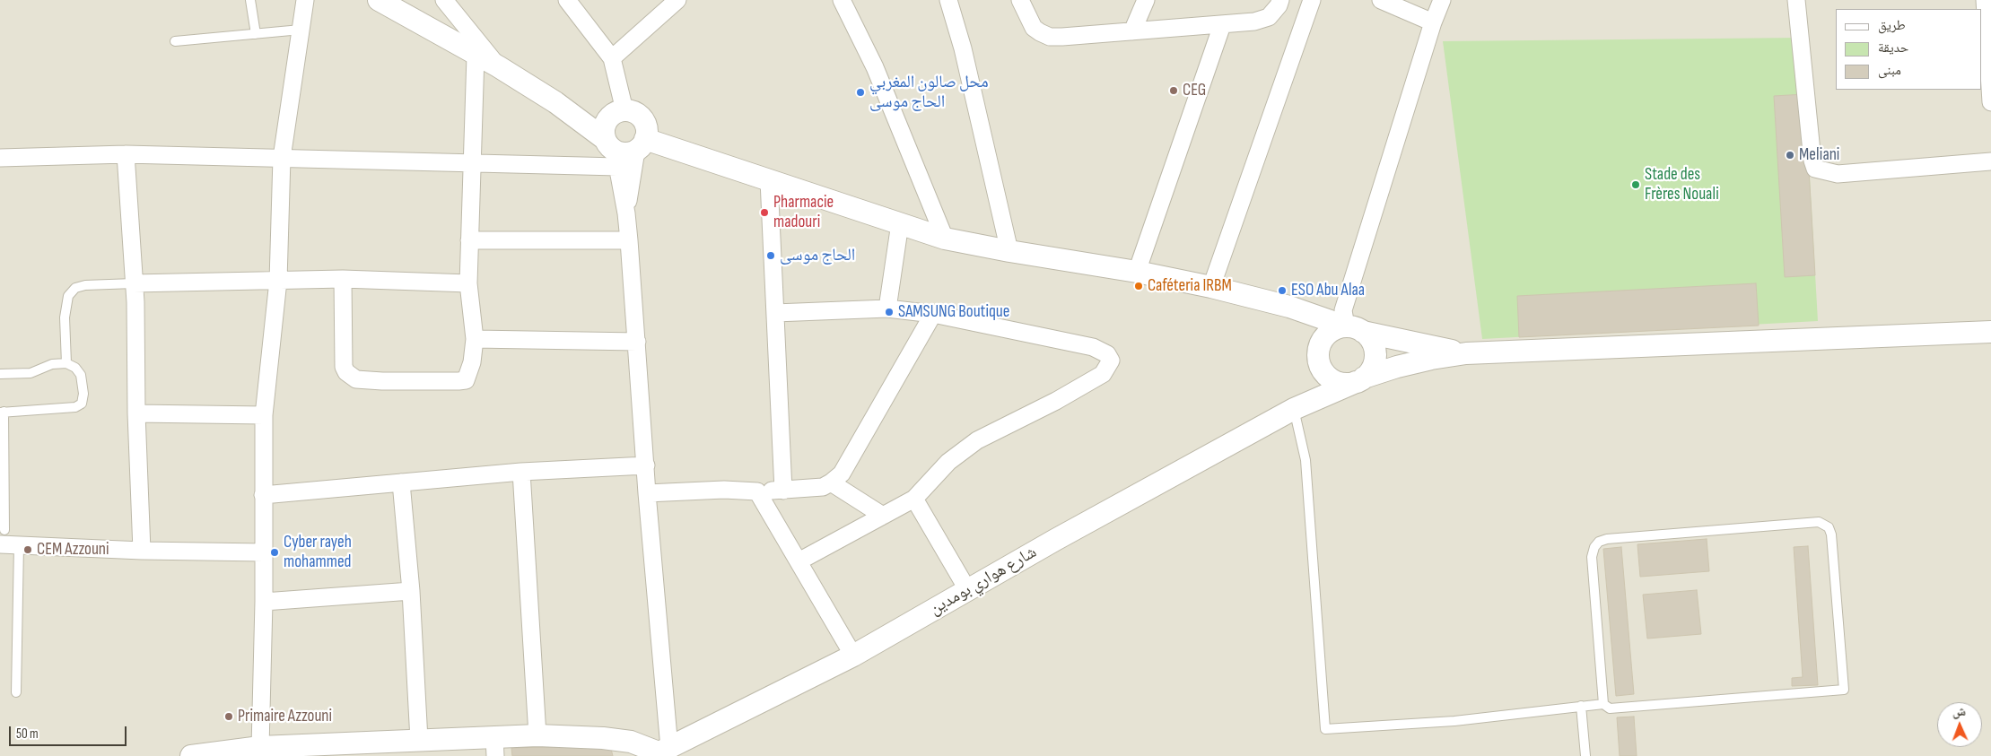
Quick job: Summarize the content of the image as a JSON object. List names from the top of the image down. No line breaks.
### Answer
{"streets":{"street":["شارع هواري بومدين"]},"places":["CEG","محل صالون المغربي الحاج موسى","Meliani","Stade des Frères Nouali","Pharmacie madouri","الحاج موسى","Caféteria IRBM","ESO Abu Alaa","SAMSUNG Boutique","CEM Azzouni","Cyber rayeh mohammed","Primaire Azzouni"],"legend":["طريق","حديقة","مبنى"],"scale_bar":"50 m","north":"top"}
